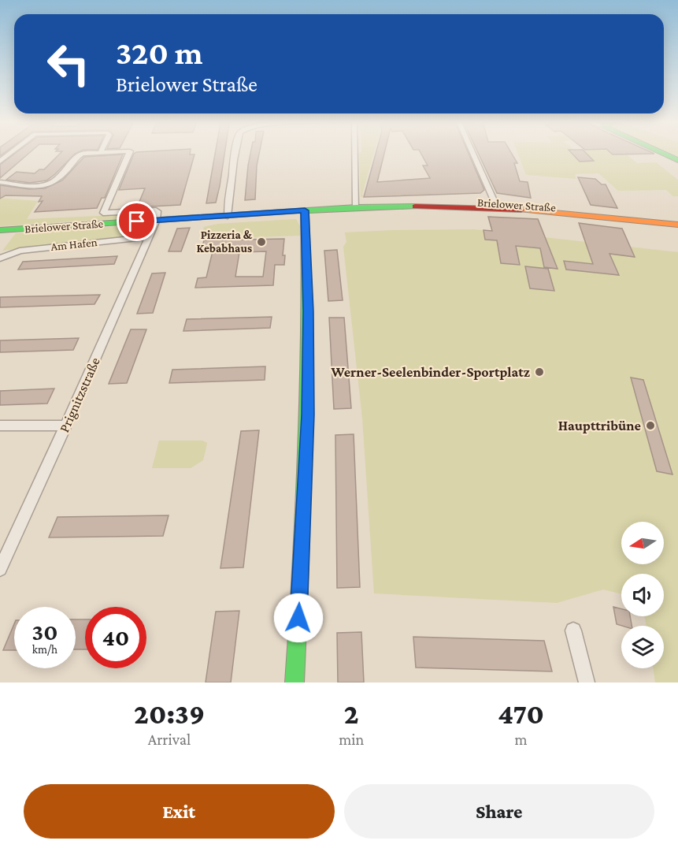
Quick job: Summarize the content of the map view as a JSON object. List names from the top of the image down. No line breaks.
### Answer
{"streets":{"main road":["Brielower Straße"],"street":["Am Hafen","Prignitzstraße"]},"crossings":[["Brielower Straße","Prignitzstraße"],["Am Hafen","Prignitzstraße"]],"places":["Pizzeria & Kebabhaus","Werner-Seelenbinder-Sportplatz","Haupttribüne"],"north":"left","page":{"turn":["320 m","Brielower Straße"],"speed":"30 km/h","limit":"40","eta":["20:39","Arrival","2","min","470","m"],"buttons":["Exit","Share"]}}
